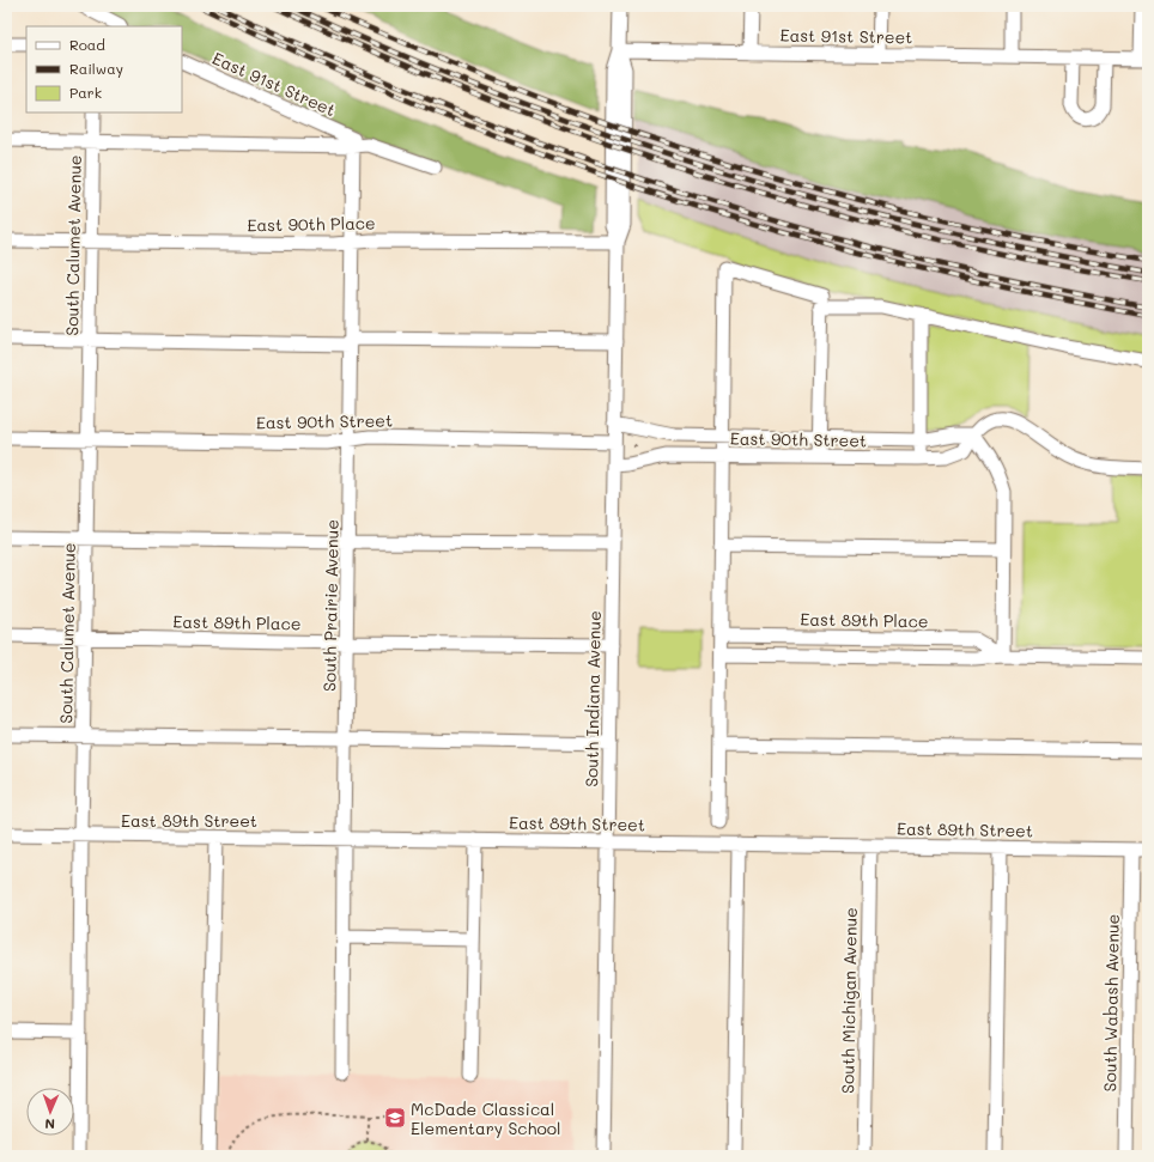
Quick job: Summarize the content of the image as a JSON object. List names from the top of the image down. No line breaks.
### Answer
{"streets":{"street":["East 91st Street","East 90th Place","South Calumet Avenue","East 90th Street","South Prairie Avenue","East 89th Place","South Indiana Avenue","East 89th Street","South Michigan Avenue","South Wabash Avenue"]},"crossings":[["East 91st Street","South Prairie Avenue"],["East 91st Street","South Indiana Avenue"],["East 90th Place","South Calumet Avenue"],["East 90th Place","South Prairie Avenue"],["East 90th Place","South Indiana Avenue"],["South Calumet Avenue","East 90th Street"],["South Calumet Avenue","East 89th Place"],["South Calumet Avenue","East 89th Street"],["East 90th Street","South Prairie Avenue"],["East 90th Street","South Indiana Avenue"],["South Prairie Avenue","East 89th Place"],["South Prairie Avenue","East 89th Street"],["East 89th Place","South Indiana Avenue"],["South Indiana Avenue","East 89th Street"],["East 89th Street","South Michigan Avenue"],["East 89th Street","South Wabash Avenue"]],"places":{"school or university":["McDade Classical Elementary School"]},"legend":["Road","Railway","Park"],"north":"bottom"}
